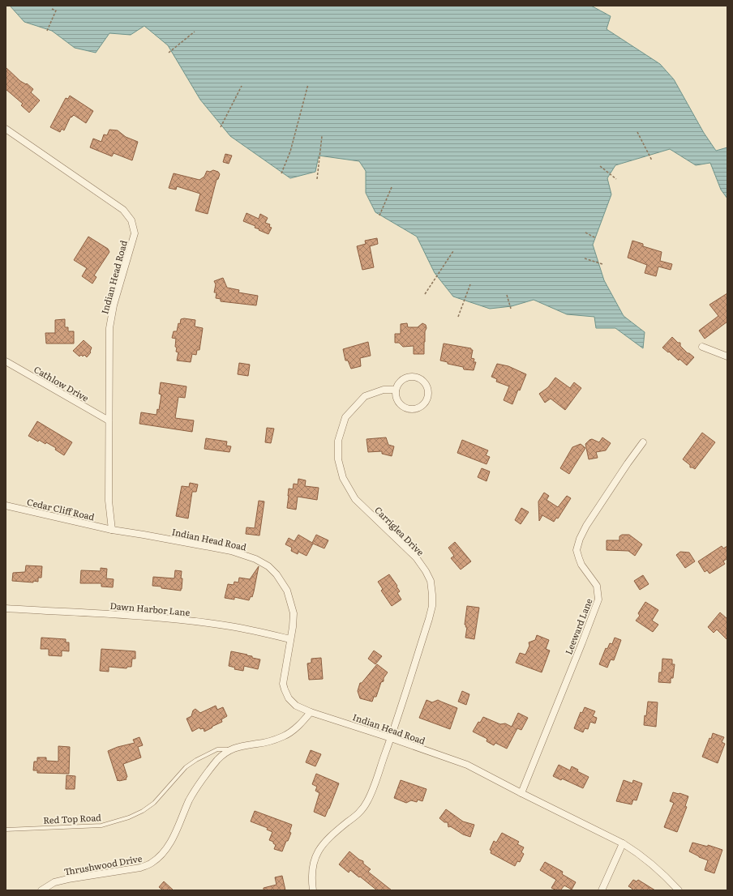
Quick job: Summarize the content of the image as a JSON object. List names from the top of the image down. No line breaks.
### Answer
{"streets":{"street":["Indian Head Road","Cathlow Drive","Cedar Cliff Road","Carriglea Drive","Dawn Harbor Lane","Leeward Lane","Thrushwood Drive"],"lane":["Red Top Road"]},"crossings":[["Indian Head Road","Cathlow Drive"],["Indian Head Road","Cedar Cliff Road"],["Indian Head Road","Carriglea Drive"],["Indian Head Road","Dawn Harbor Lane"],["Indian Head Road","Leeward Lane"],["Indian Head Road","Thrushwood Drive"],["Red Top Road","Thrushwood Drive"]]}
